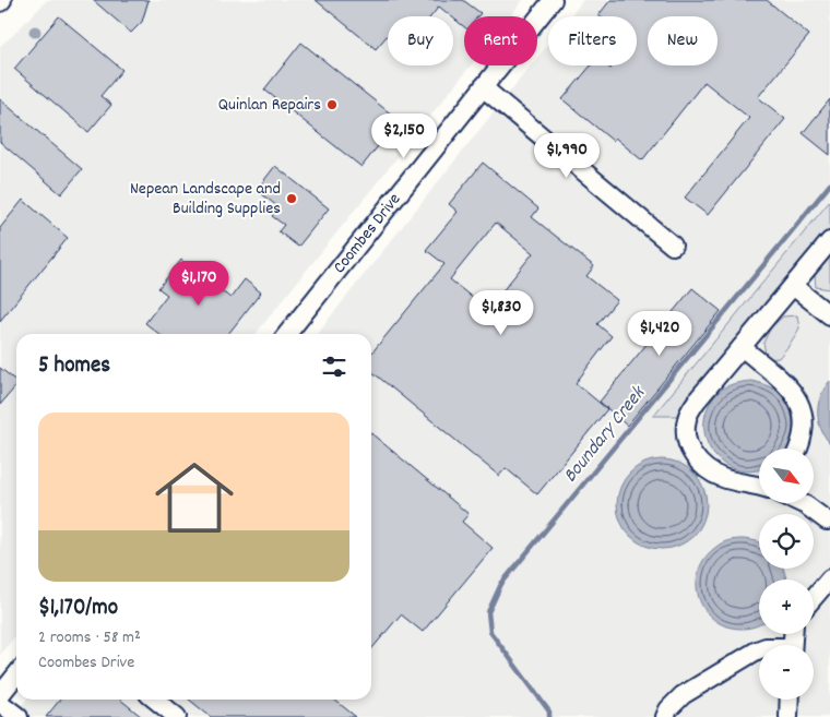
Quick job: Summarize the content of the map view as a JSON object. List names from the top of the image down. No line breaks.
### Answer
{"streets":{"street":["Coombes Drive"]},"water":["Boundary Creek"],"places":["Quinlan Repairs","Nepean Landscape and Building Supplies"],"north":"bottom right","page":{"chip":["Buy","Rent","Filters","New"],"price":["$2,150","$1,990","$1,170","$1,830","$1,420"],"heading":"5 homes","list":[{"name":"$1,170/mo","note":"2 rooms · 58 m² · Coombes Drive"}],"map_buttons":["+","−"]}}
